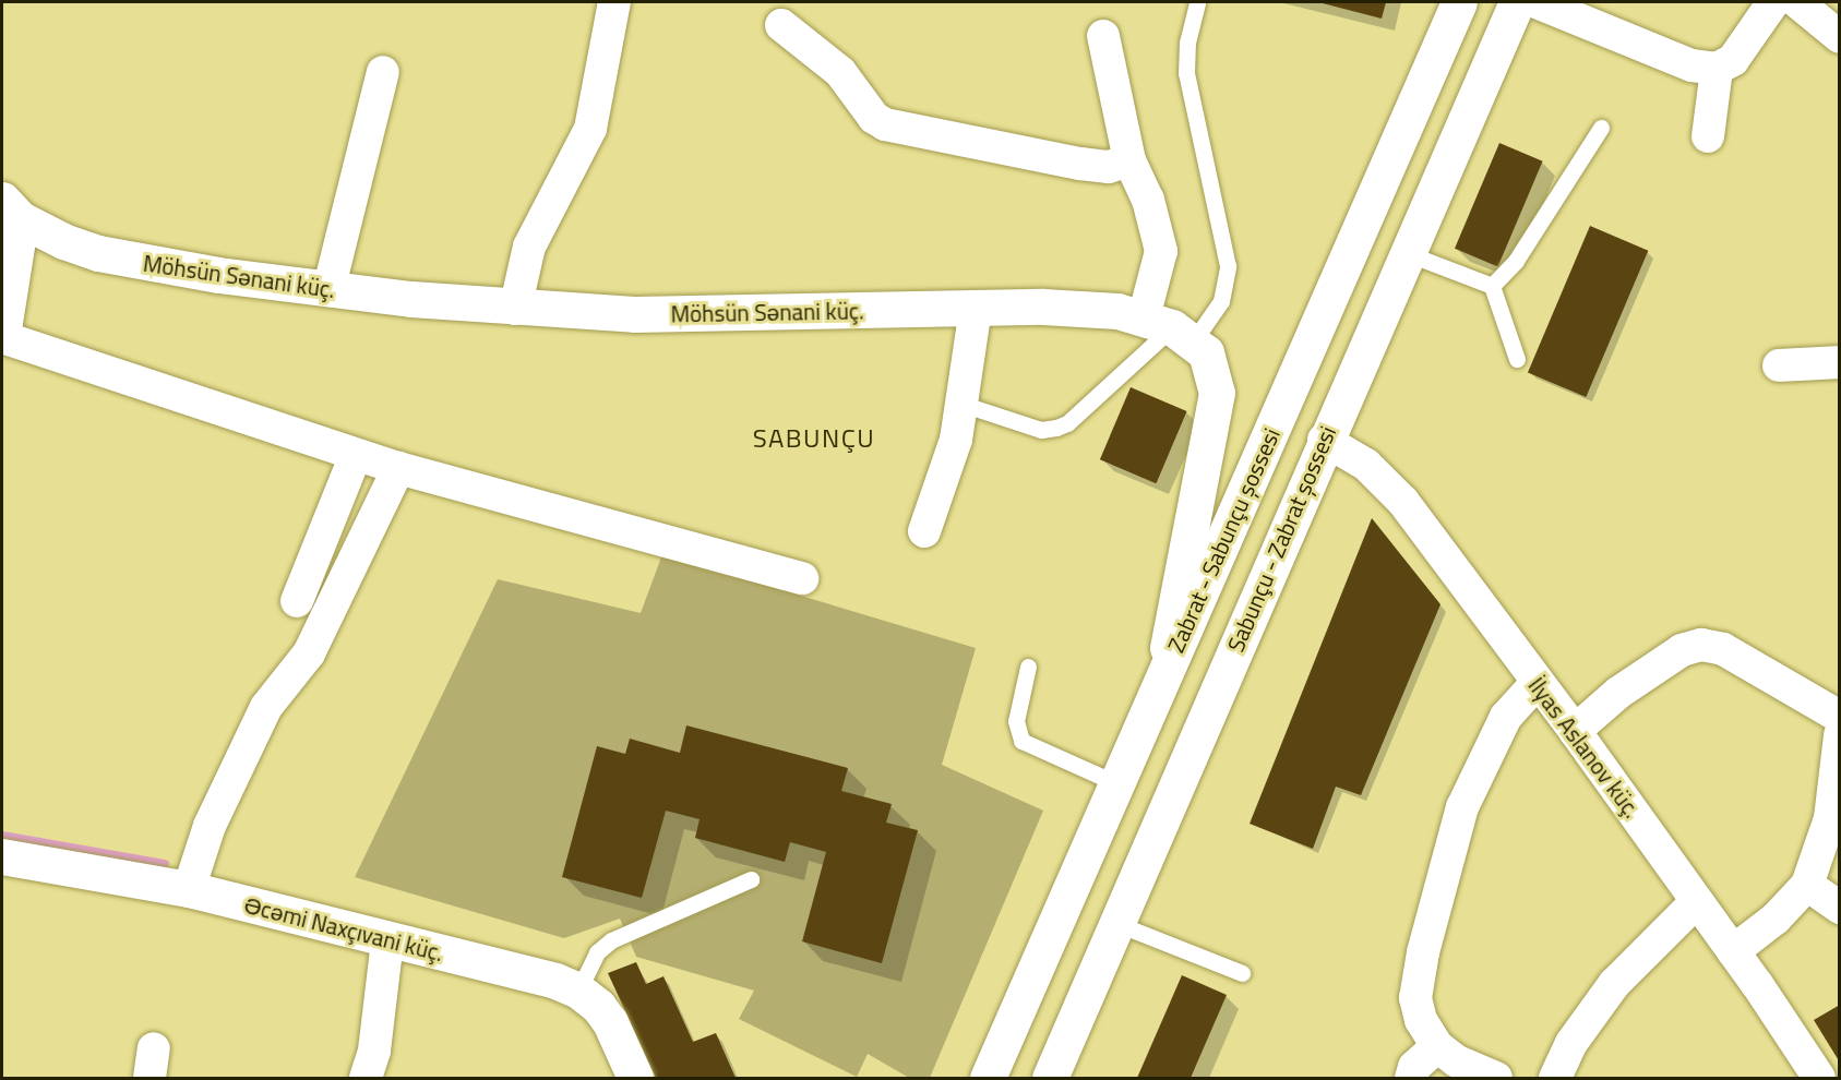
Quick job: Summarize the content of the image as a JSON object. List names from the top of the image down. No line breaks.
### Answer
{"streets":{"main road":["Möhsün Sənani küç.","Sabunçu - Zabrat şossesi","Zabrat - Sabunçu şossesi","Əcəmi Naxçıvani küç."],"street":["İlyas Aslanov küç."]},"crossings":[["Sabunçu - Zabrat şossesi","İlyas Aslanov küç."]],"districts":["SABUNÇU"]}
